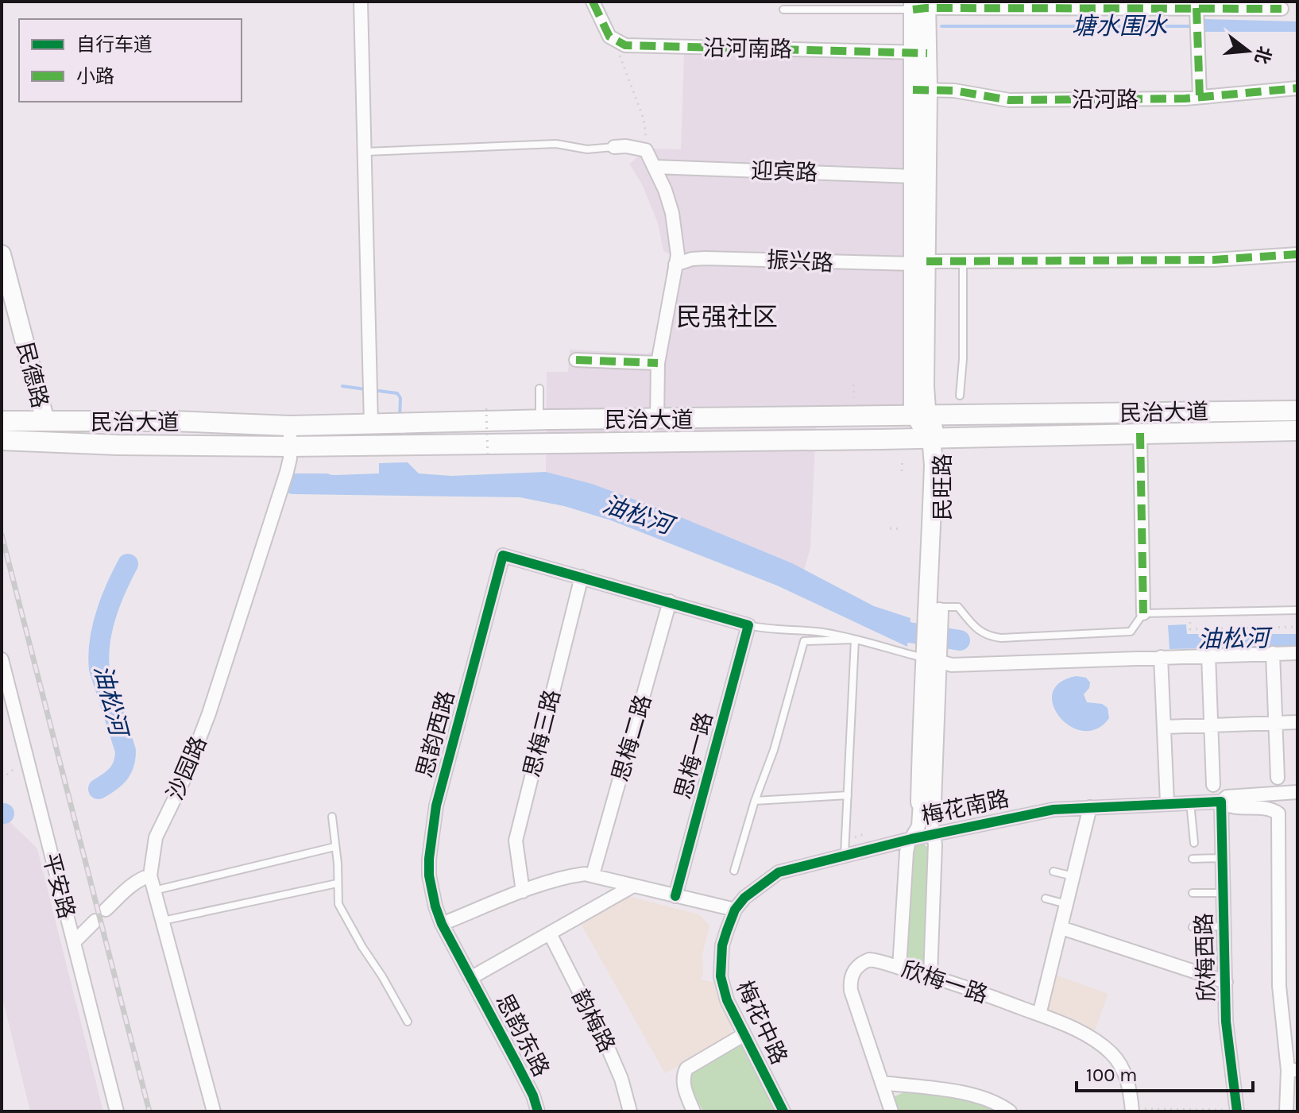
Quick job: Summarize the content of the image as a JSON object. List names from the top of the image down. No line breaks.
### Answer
{"streets":{"main road":["民德路","民治大道","民旺路"],"street":["沿河南路","沿河路","迎宾路","振兴路","思梅三路","思韵西路","思梅二路","思梅一路","沙园路","梅花南路","平安路","欣梅西路","欣梅一路","韵梅路","梅花中路","思韵东路"]},"crossings":[["沿河南路","民旺路"],["沿河路","民旺路"],["迎宾路","民旺路"],["振兴路","民旺路"],["民德路","民治大道"],["民治大道","民旺路"],["民治大道","沙园路"],["民旺路","梅花南路"],["民旺路","欣梅一路"],["思梅三路","思韵西路"],["思韵西路","思韵东路"],["梅花南路","欣梅西路"],["梅花南路","梅花中路"]],"districts":["民强社区"],"water":["塘水围水","油松河"],"legend":["自行车道","小路"],"scale_bar":"100 m","north":"right"}
